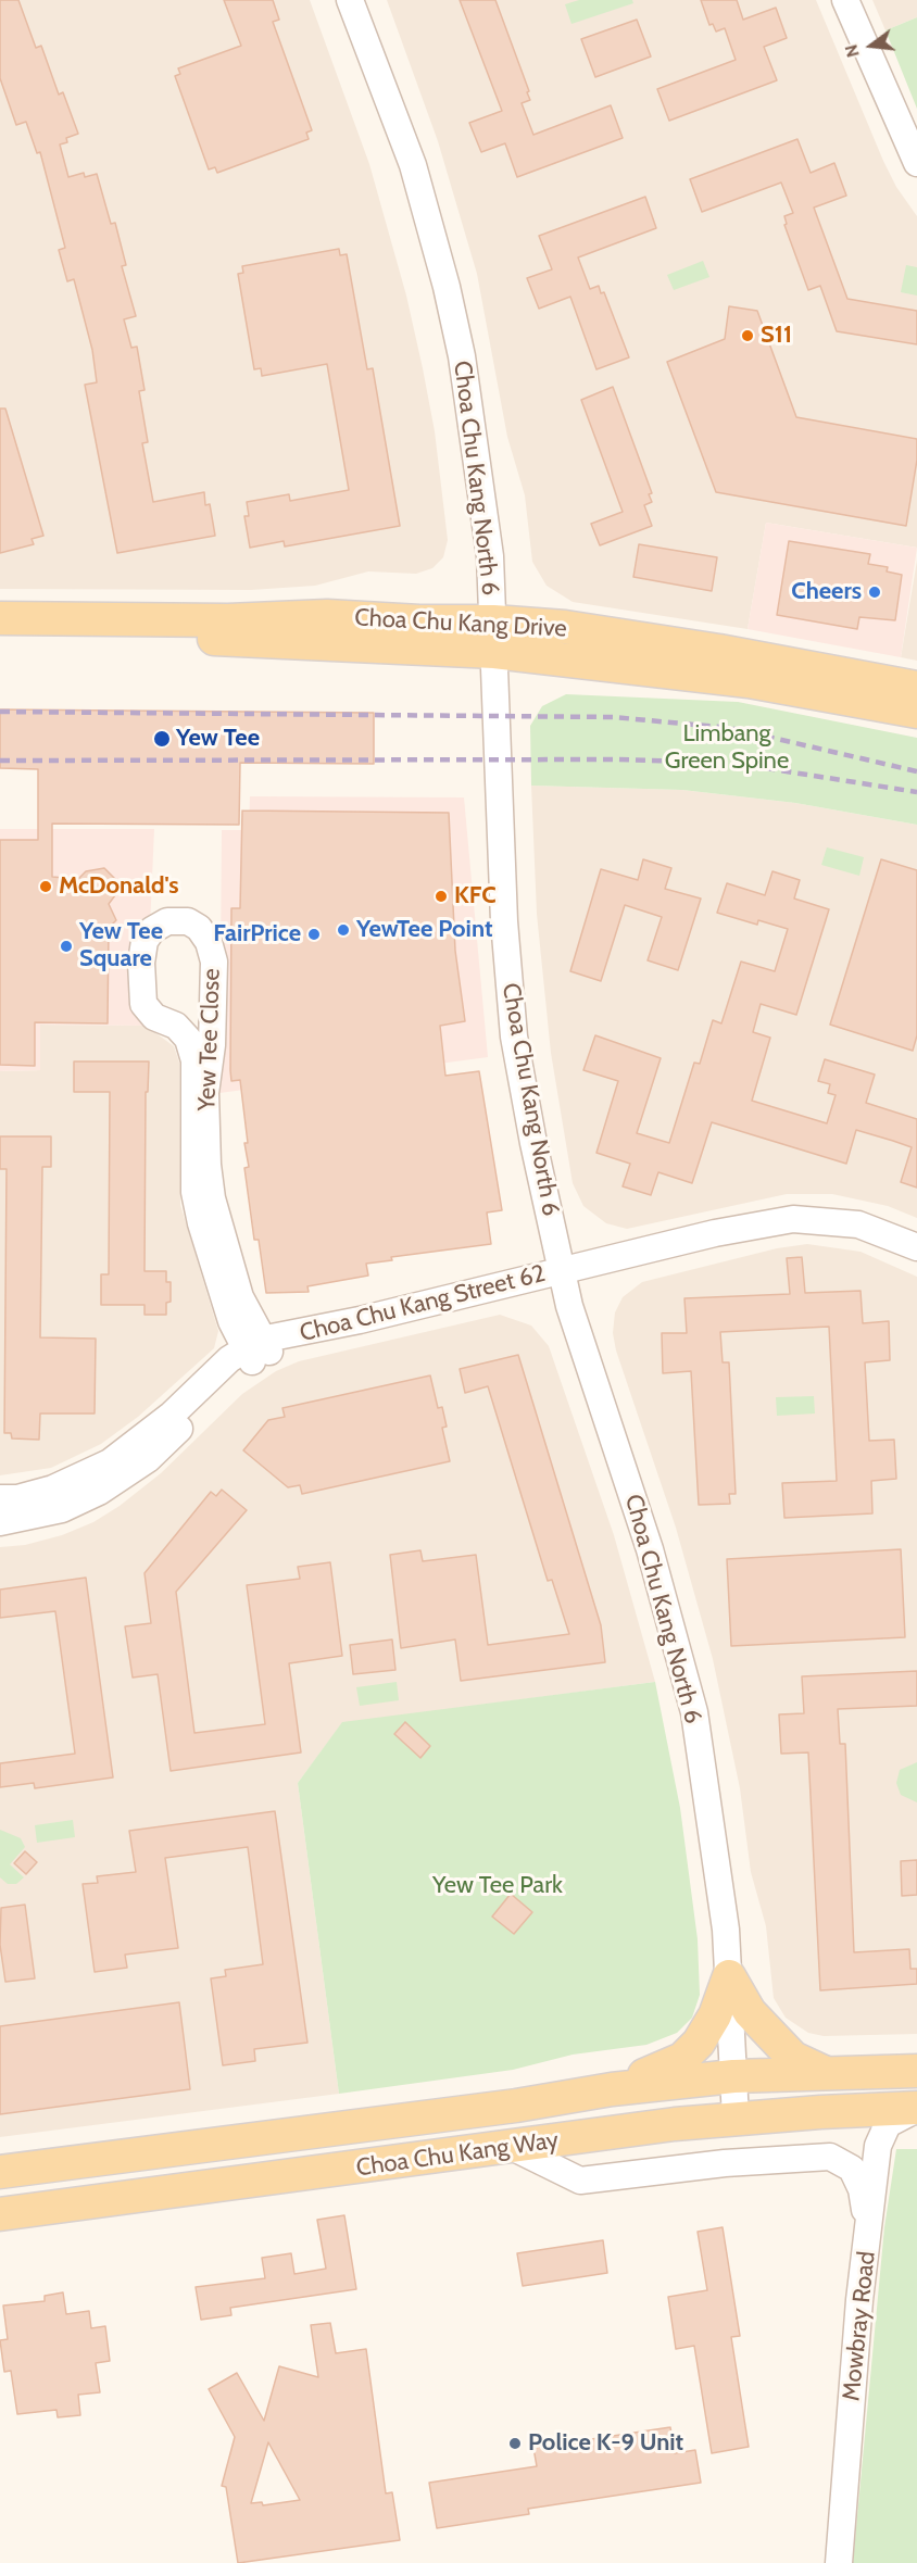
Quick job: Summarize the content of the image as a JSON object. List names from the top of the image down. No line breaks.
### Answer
{"streets":{"main road":["Choa Chu Kang Drive","Choa Chu Kang Way"],"street":["Choa Chu Kang North 6","Yew Tee Close","Choa Chu Kang Street 62","Mowbray Road"]},"crossings":[["Choa Chu Kang North 6","Choa Chu Kang Drive"],["Choa Chu Kang North 6","Choa Chu Kang Street 62"],["Choa Chu Kang North 6","Choa Chu Kang Way"],["Yew Tee Close","Choa Chu Kang Street 62"],["Choa Chu Kang Way","Mowbray Road"]],"parks":["Limbang Green Spine","Yew Tee Park"],"places":["S11","Cheers","Yew Tee","McDonald's","KFC","YewTee Point","FairPrice","Yew Tee Square","Police K-9 Unit"],"north":"left"}
